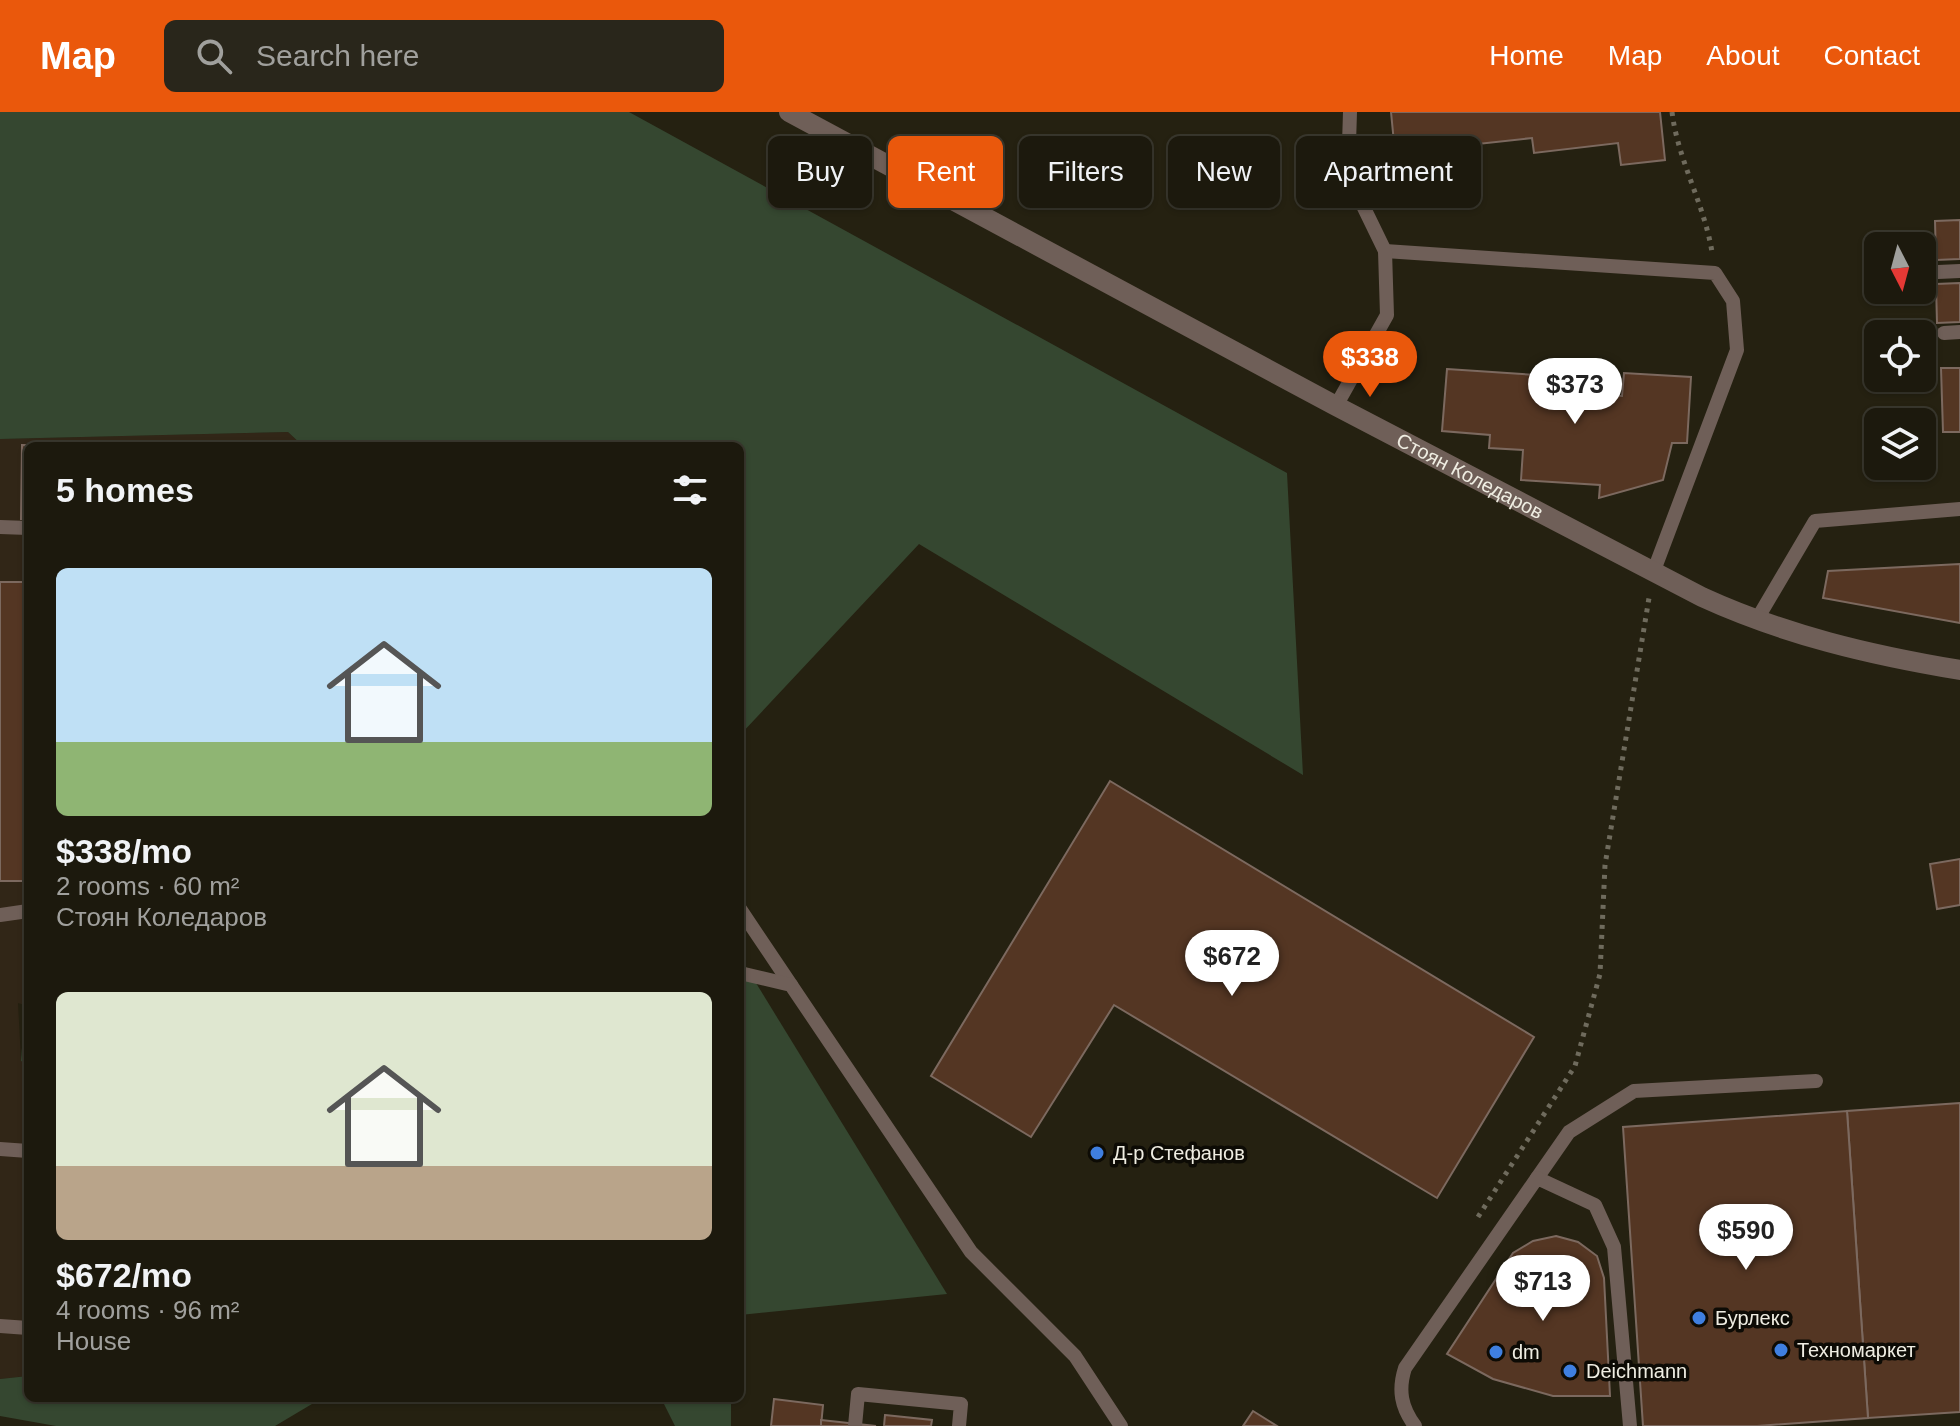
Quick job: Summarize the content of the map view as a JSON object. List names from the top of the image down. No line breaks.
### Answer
{"streets":{"street":["Стоян Коледаров"]},"places":["Д-р Стефанов","Бурлекс","Техномаркет","dm","Deichmann"],"north":"bottom","page":{"header":"Map","search":"Search here","nav":["Home","Map","About","Contact"],"chip":["Buy","Rent","Filters","New","Apartment"],"price":["$338","$373","$672","$590","$713"],"heading":"5 homes","list":[{"name":"$338/mo","note":"2 rooms · 60 m² · Стоян Коледаров"},{"name":"$672/mo","note":"4 rooms · 96 m² · House"}]}}
